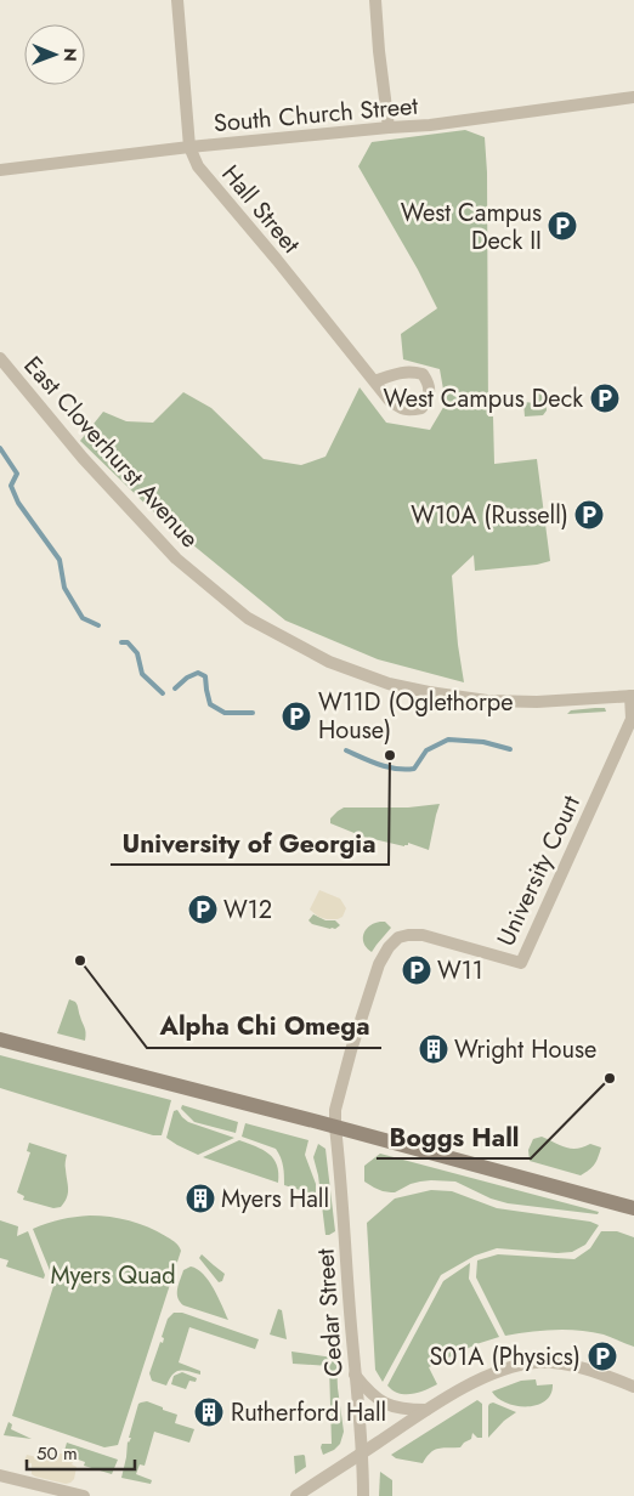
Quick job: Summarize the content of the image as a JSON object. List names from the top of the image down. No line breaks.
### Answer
{"streets":{"street":["South Church Street","Hall Street","East Cloverhurst Avenue","University Court","Cedar Street"]},"crossings":[["South Church Street","Hall Street"],["East Cloverhurst Avenue","University Court"],["University Court","Cedar Street"]],"parks":["Myers Quad"],"places":{"parking":["West Campus Deck II","West Campus Deck","W10A (Russell)","W11D (Oglethorpe House)","W12","W11","S01A (Physics)"],"other":["University of Georgia","Alpha Chi Omega","Boggs Hall"],"building":["Wright House","Myers Hall","Rutherford Hall"]},"scale_bar":"50 m","north":"right"}
